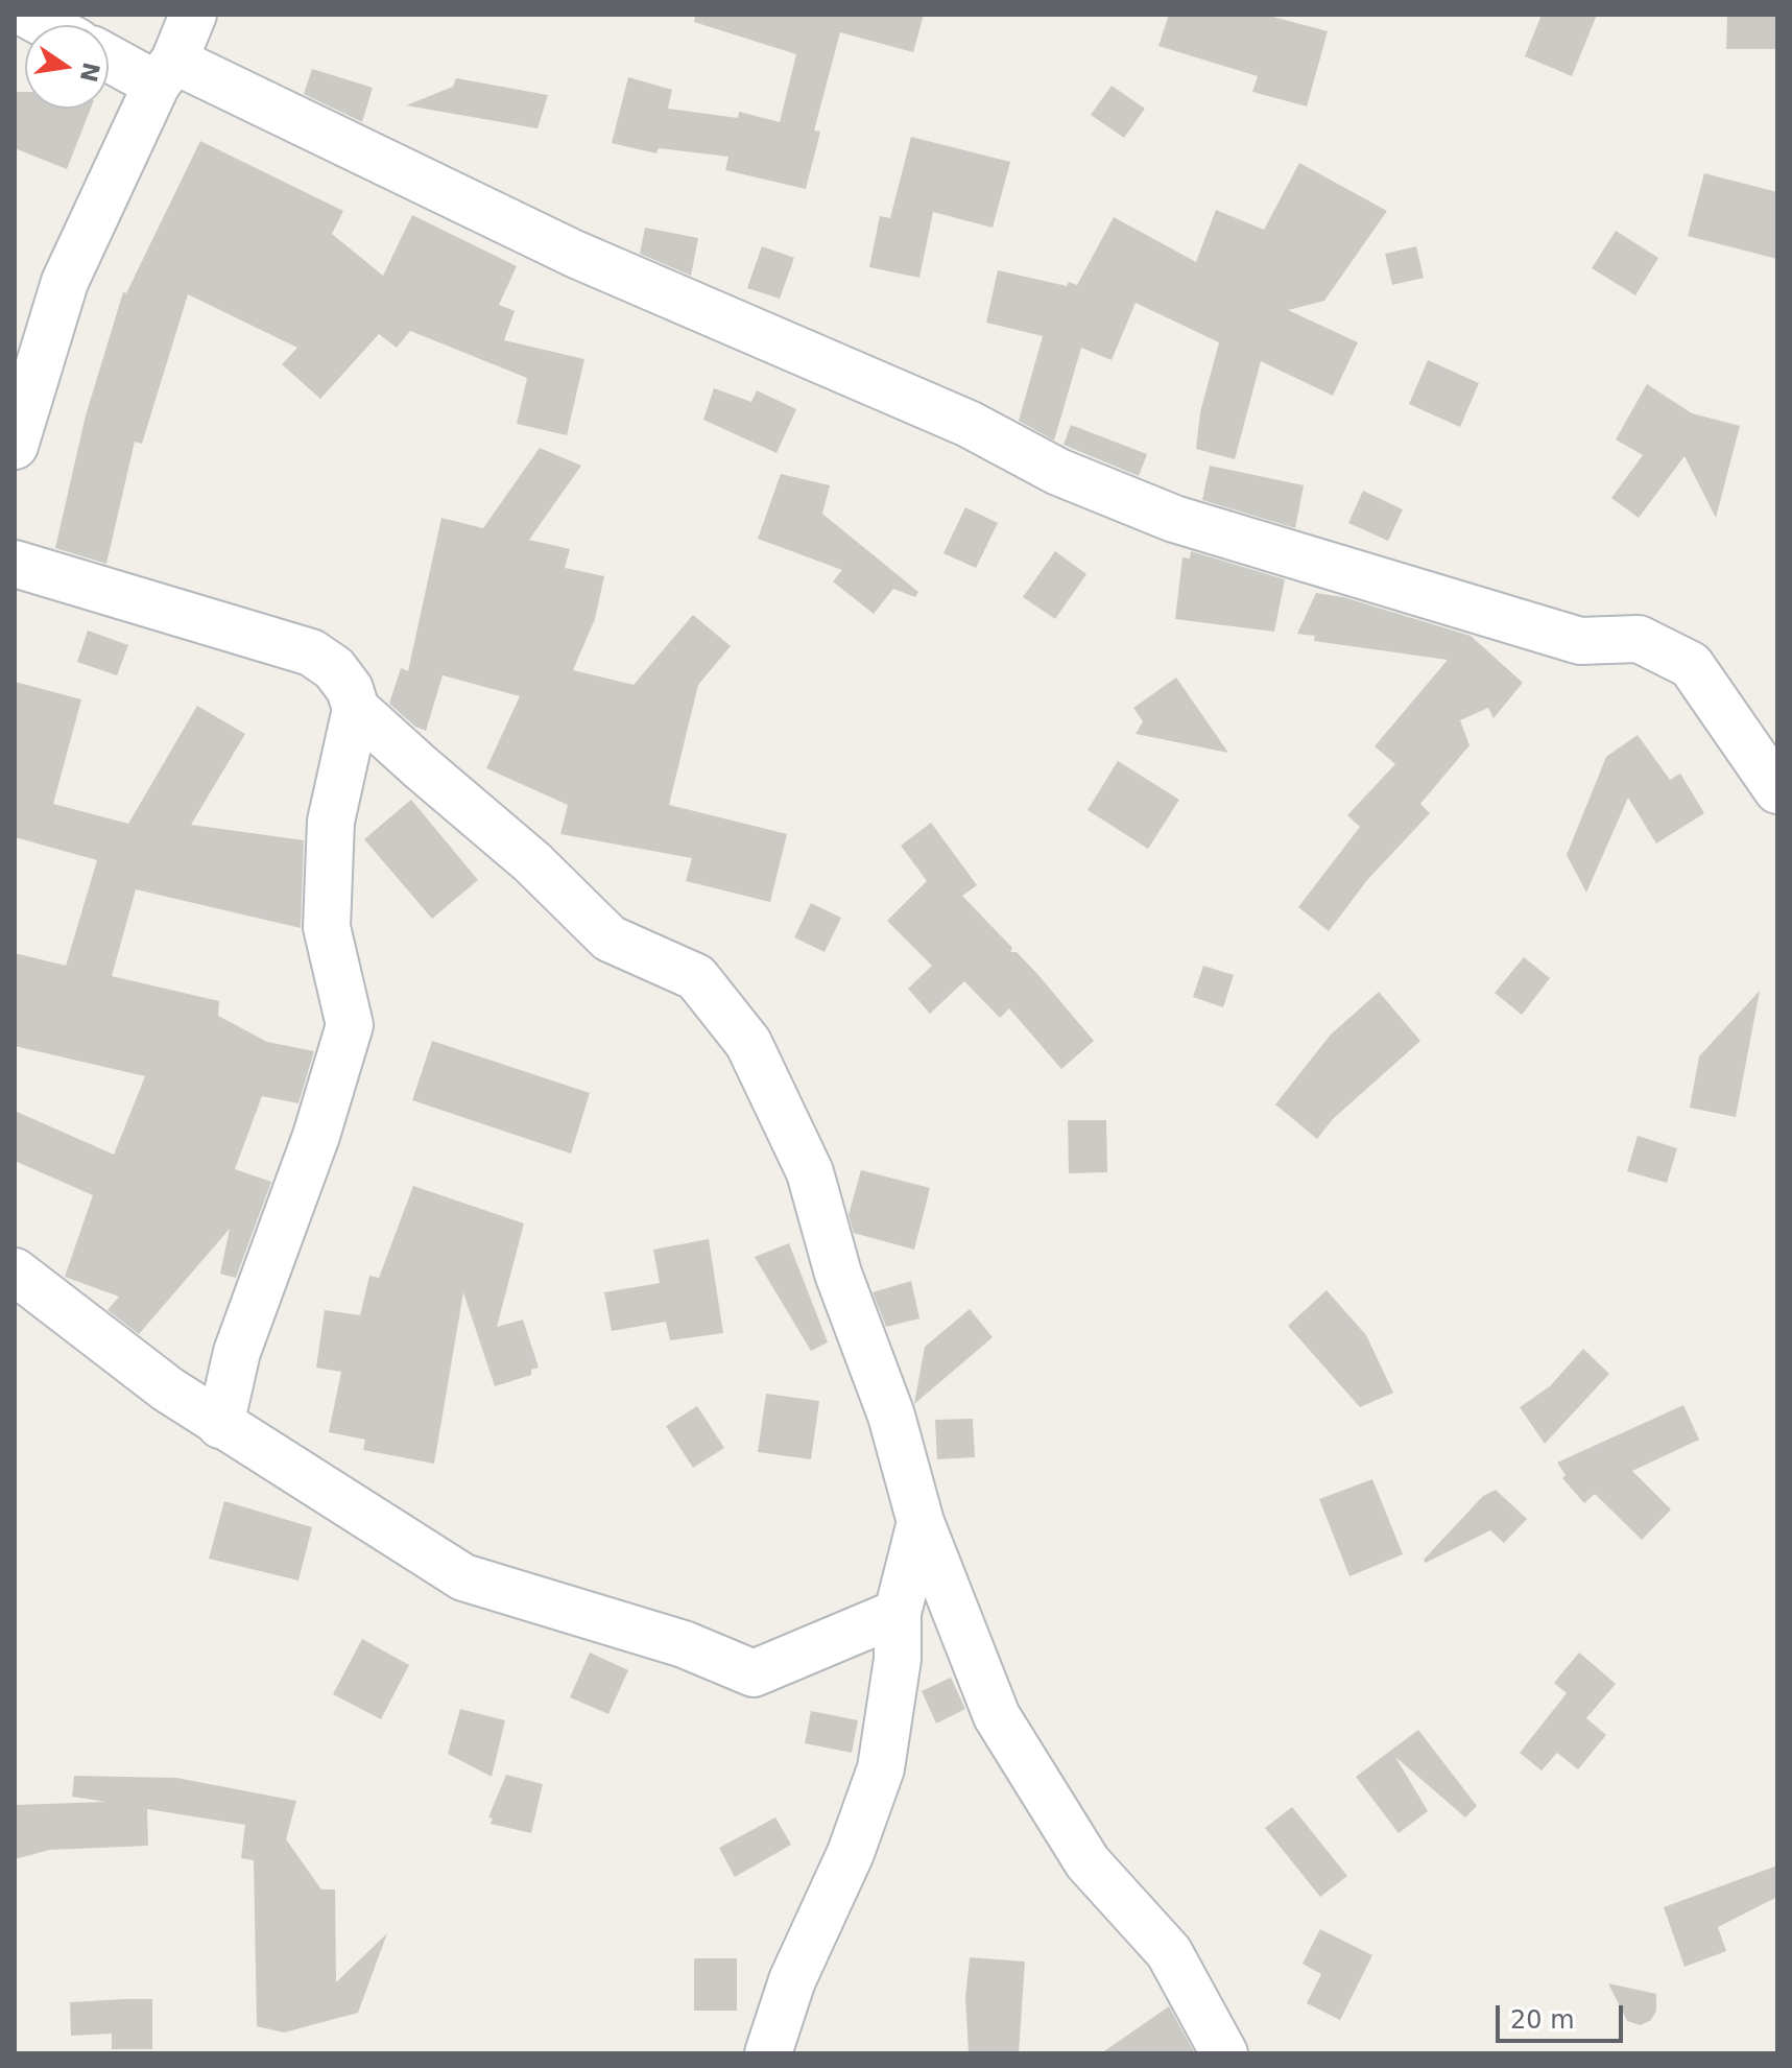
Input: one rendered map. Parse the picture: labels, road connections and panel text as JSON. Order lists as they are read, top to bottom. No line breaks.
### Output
{"scale_bar":"20 m","north":"right"}
